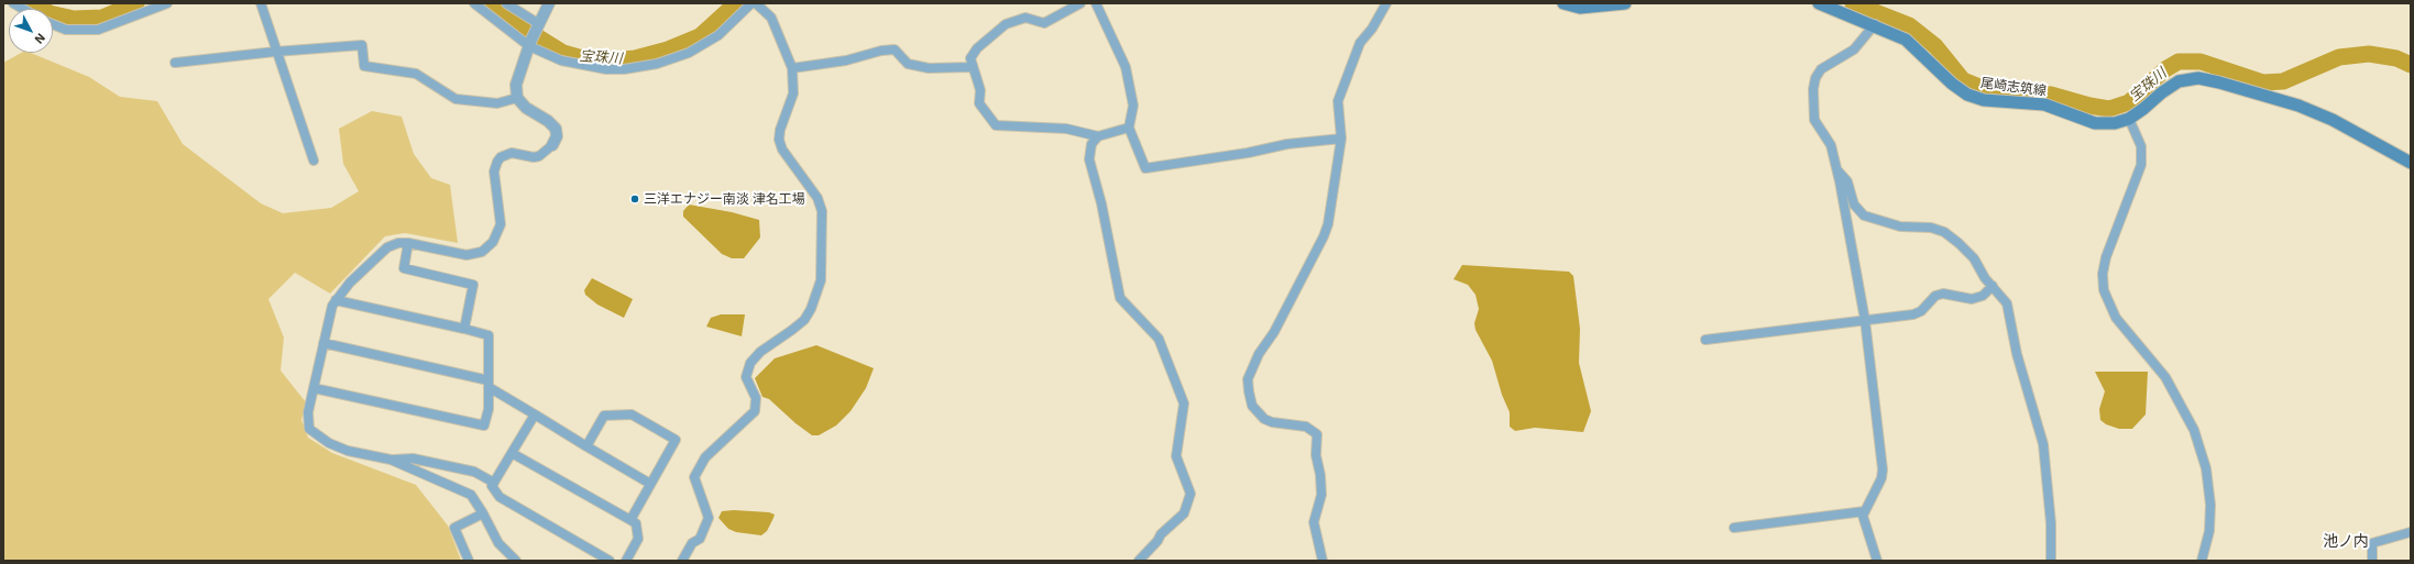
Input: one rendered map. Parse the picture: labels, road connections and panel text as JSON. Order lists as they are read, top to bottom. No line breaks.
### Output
{"streets":{"main road":["尾崎志筑線"]},"districts":["池ノ内"],"water":["宝珠川"],"places":["三洋エナジー南淡 津名工場"],"north":"bottom right"}
